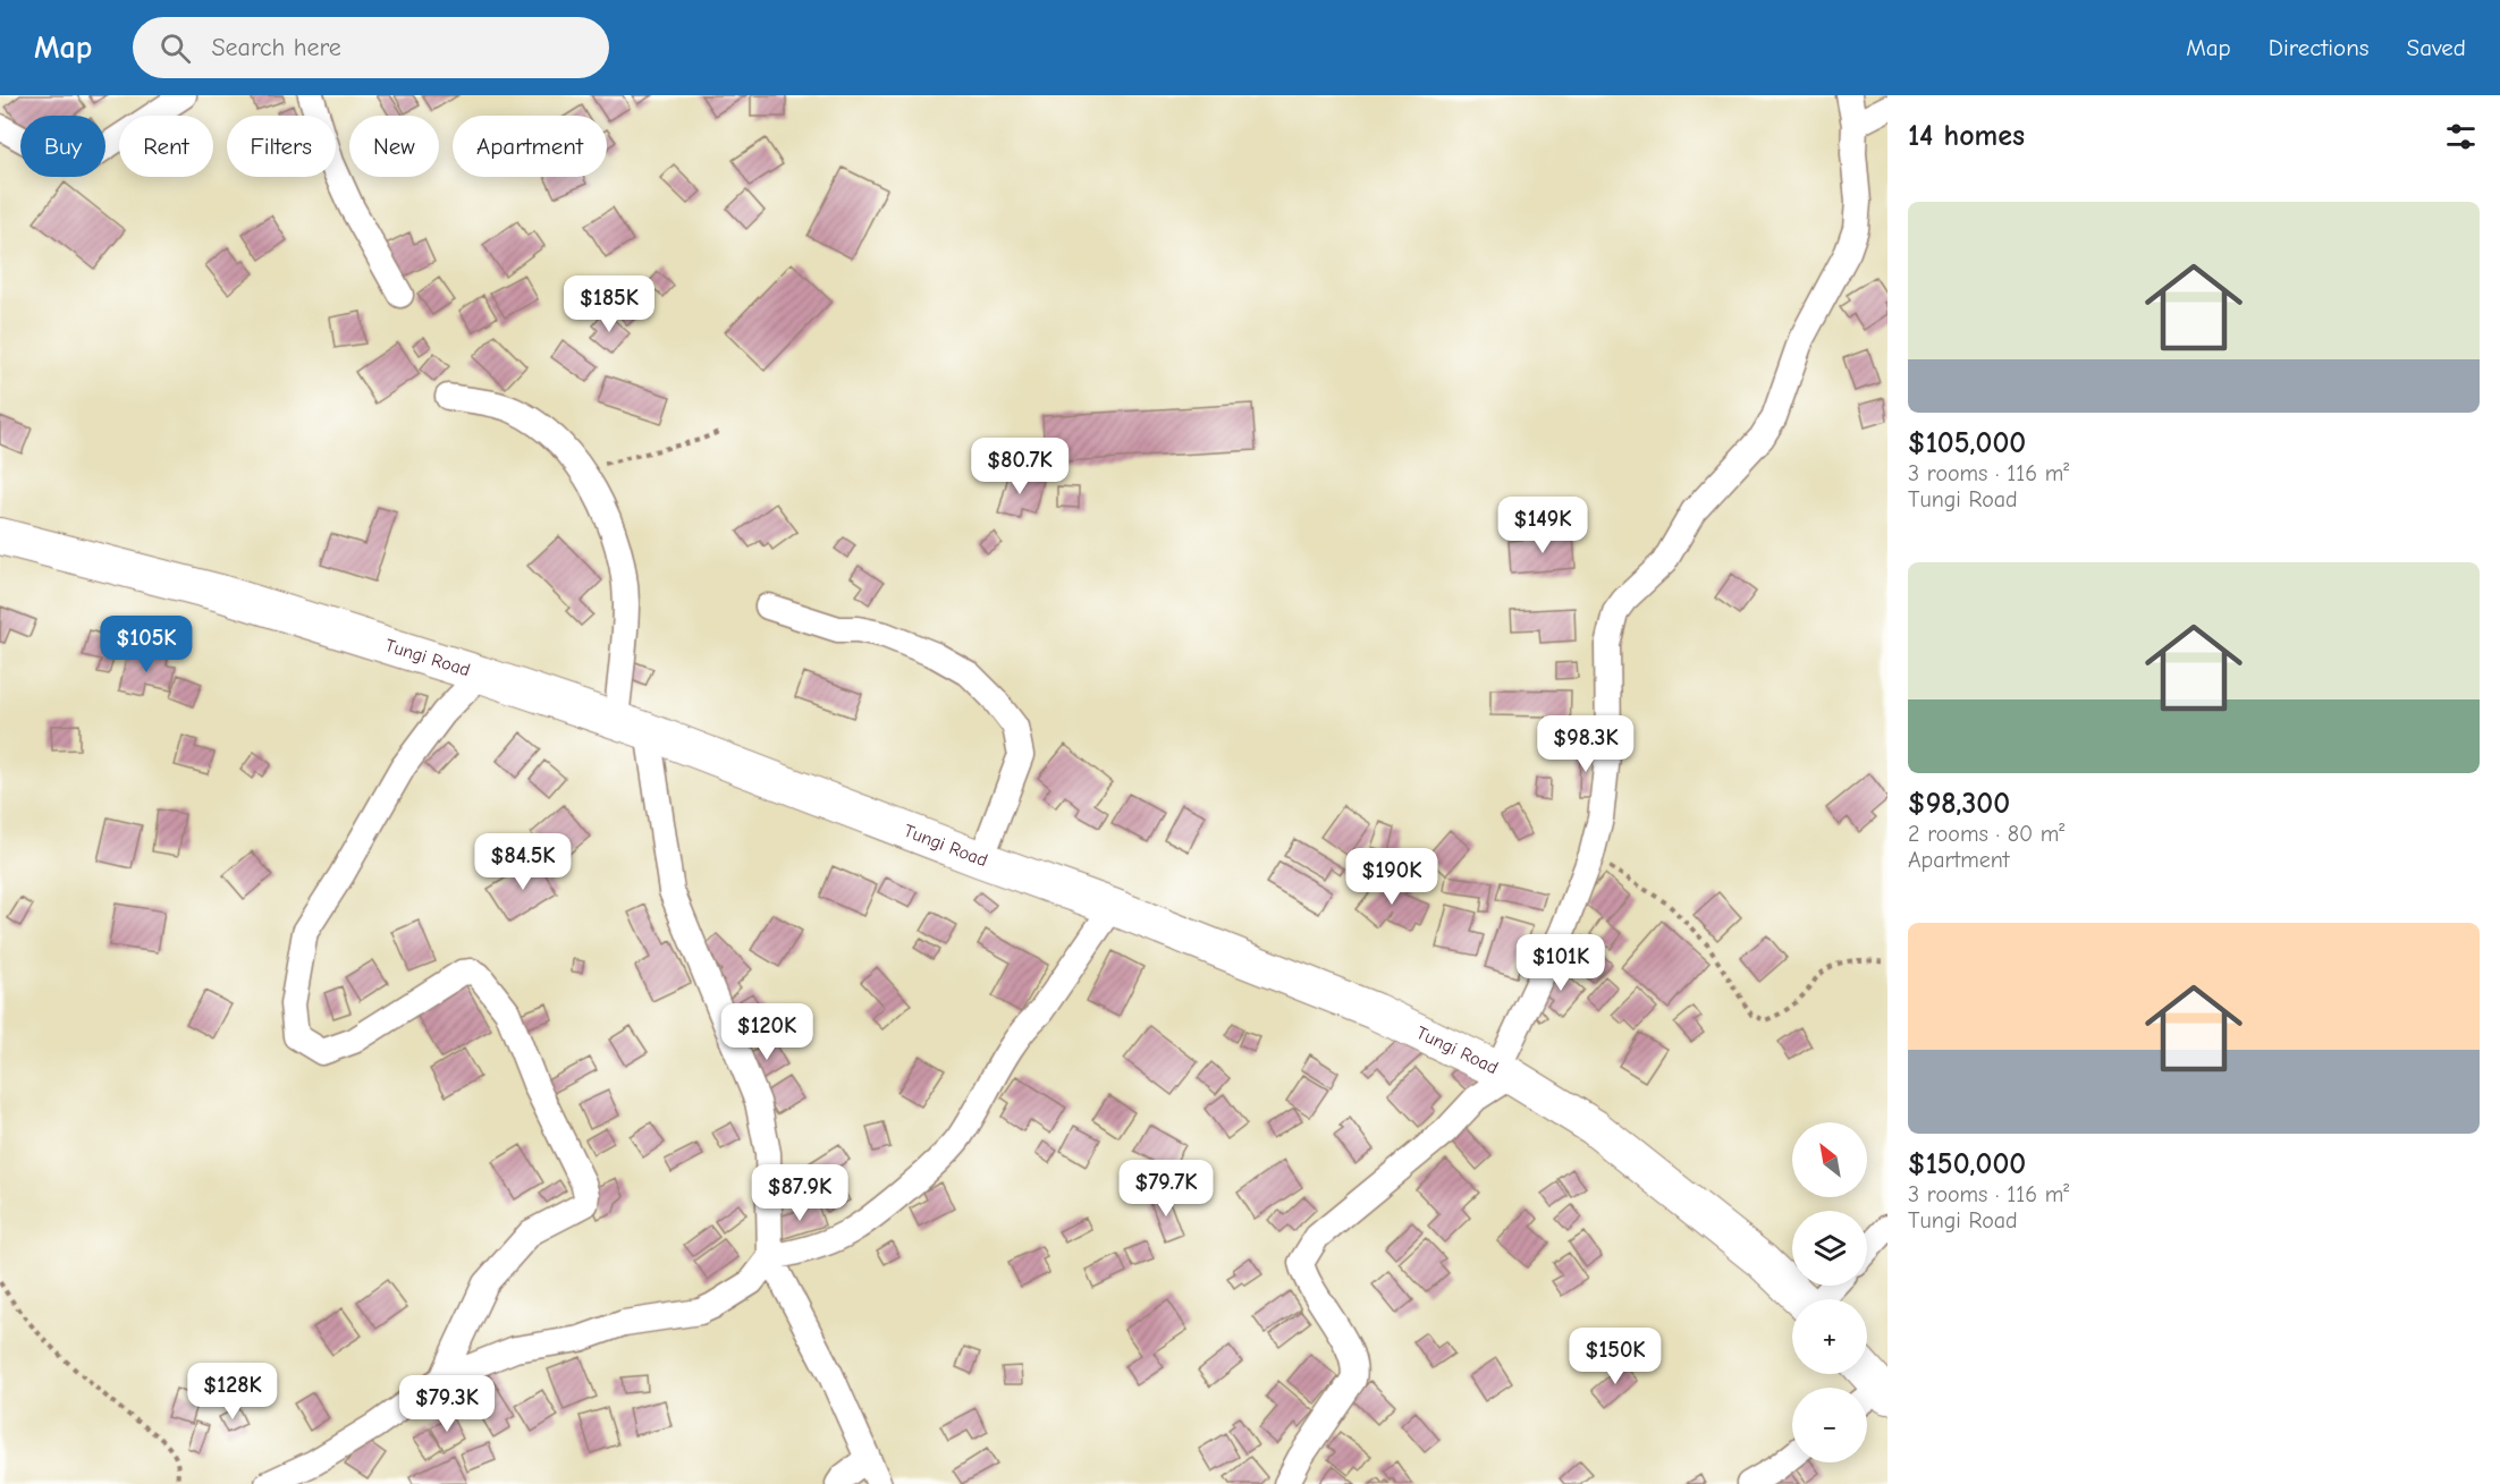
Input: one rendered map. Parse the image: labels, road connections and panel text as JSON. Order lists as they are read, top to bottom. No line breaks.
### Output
{"streets":{"main road":["Tungi Road"]},"north":"top left","page":{"header":"Map","search":"Search here","nav":["Map","Directions","Saved"],"heading":"14 homes","chip":["Buy","Rent","Filters","New","Apartment"],"list":[{"name":"$105,000","note":"3 rooms · 116 m² · Tungi Road"},{"name":"$98,300","note":"2 rooms · 80 m² · Apartment"},{"name":"$150,000","note":"3 rooms · 116 m² · Tungi Road"}],"price":["$185K","$80.7K","$149K","$105K","$98.3K","$84.5K","$190K","$101K","$120K","$79.7K","$87.9K","$150K","$128K","$79.3K"],"map_buttons":["+","−"]}}
